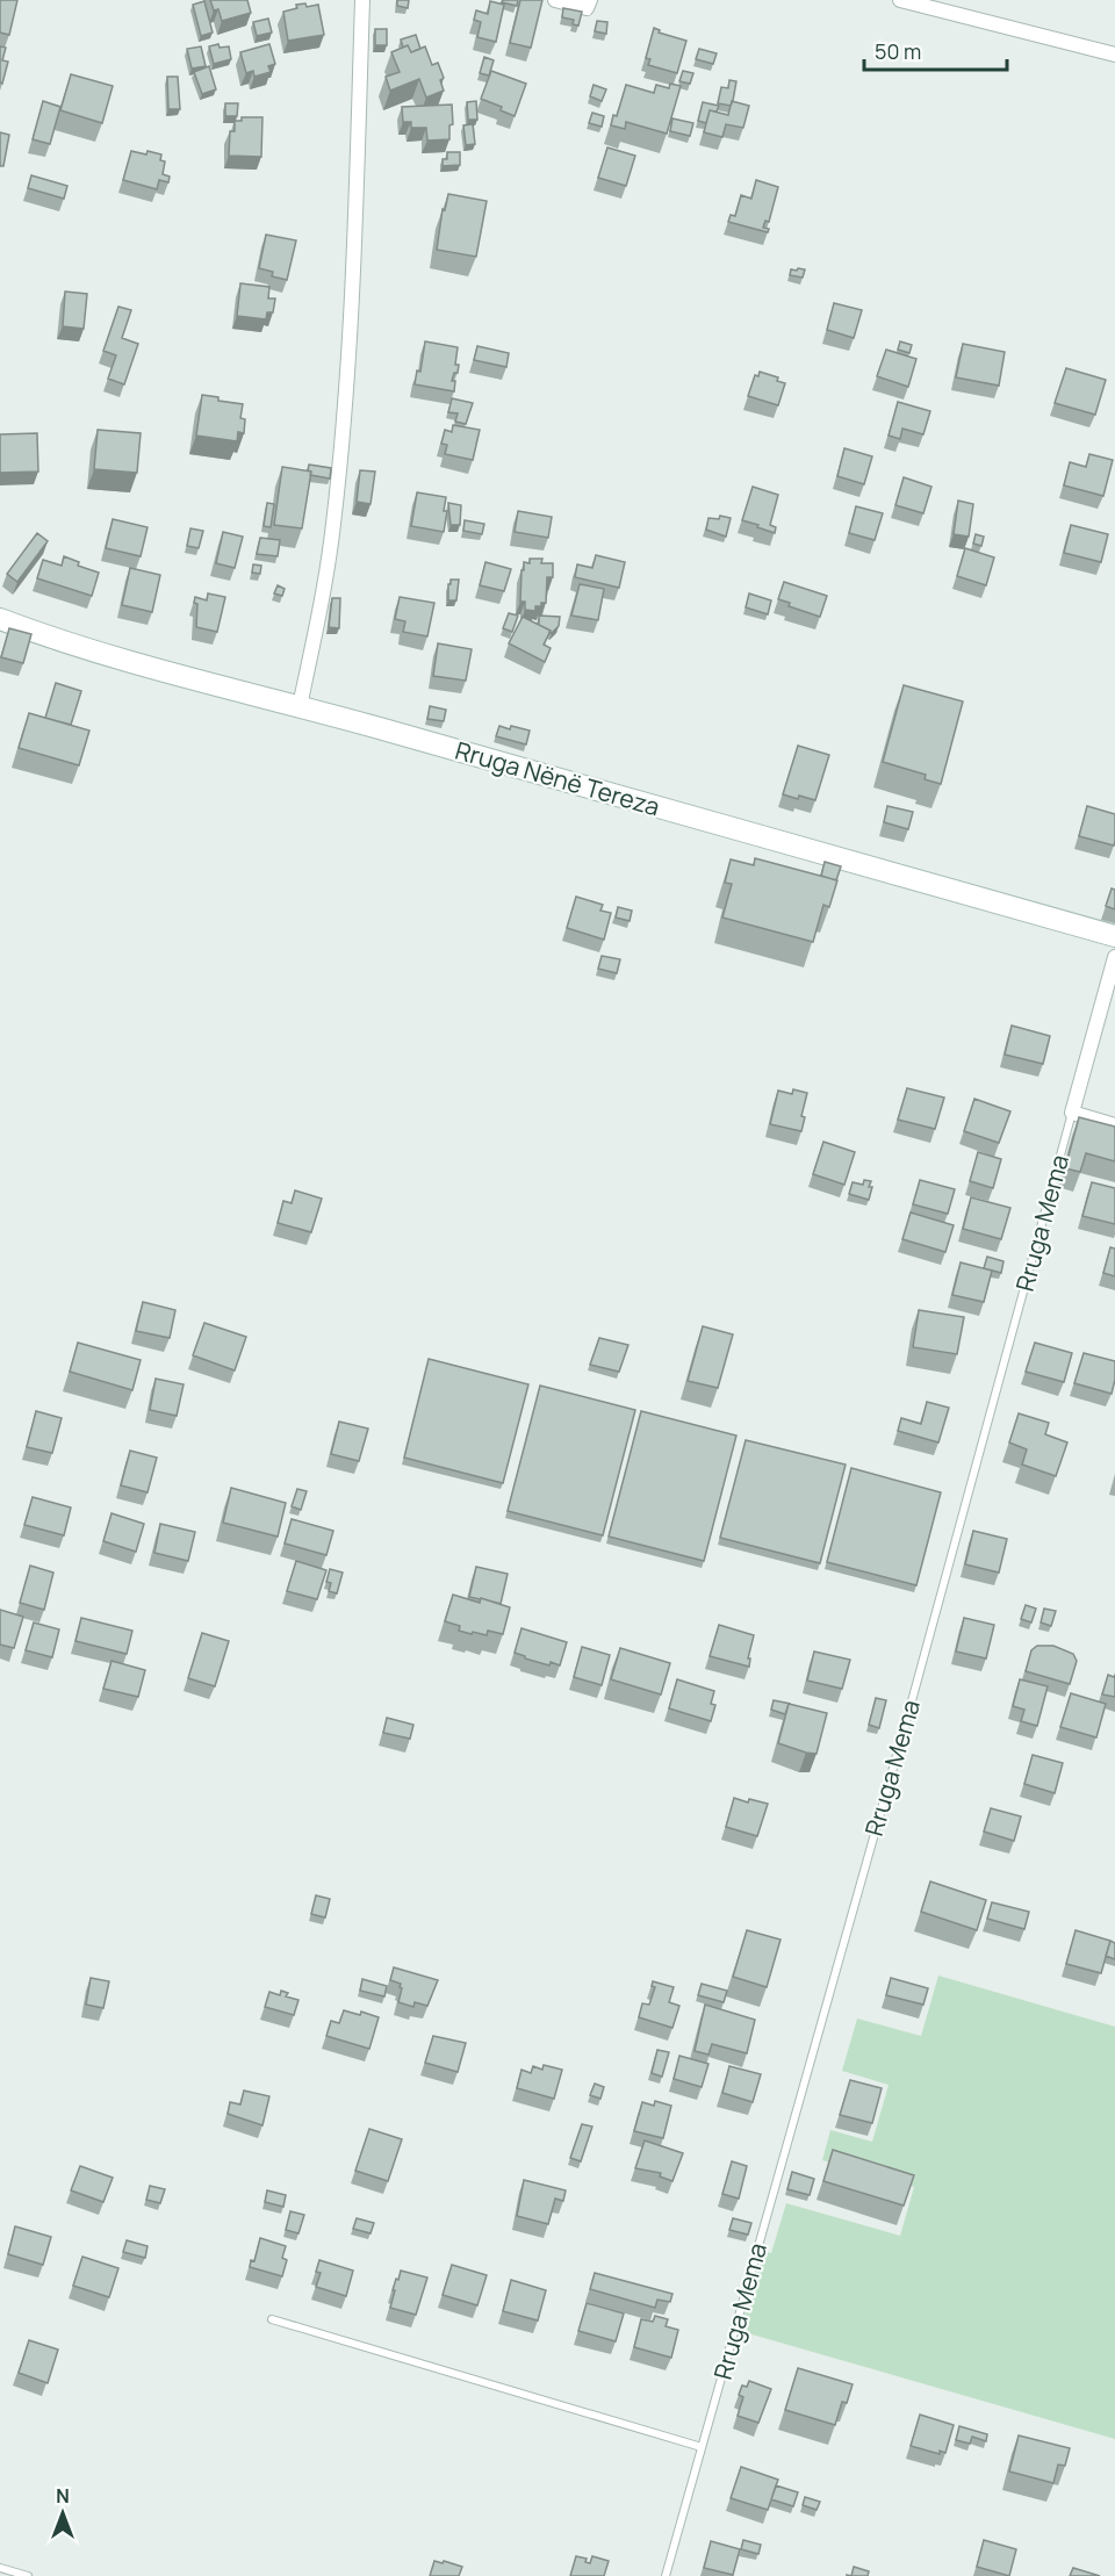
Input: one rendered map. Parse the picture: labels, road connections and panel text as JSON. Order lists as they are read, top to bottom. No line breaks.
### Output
{"streets":{"main road":["Rruga Nënë Tereza"],"street":["Rruga Mema"]},"scale_bar":"50 m","north":"top"}
